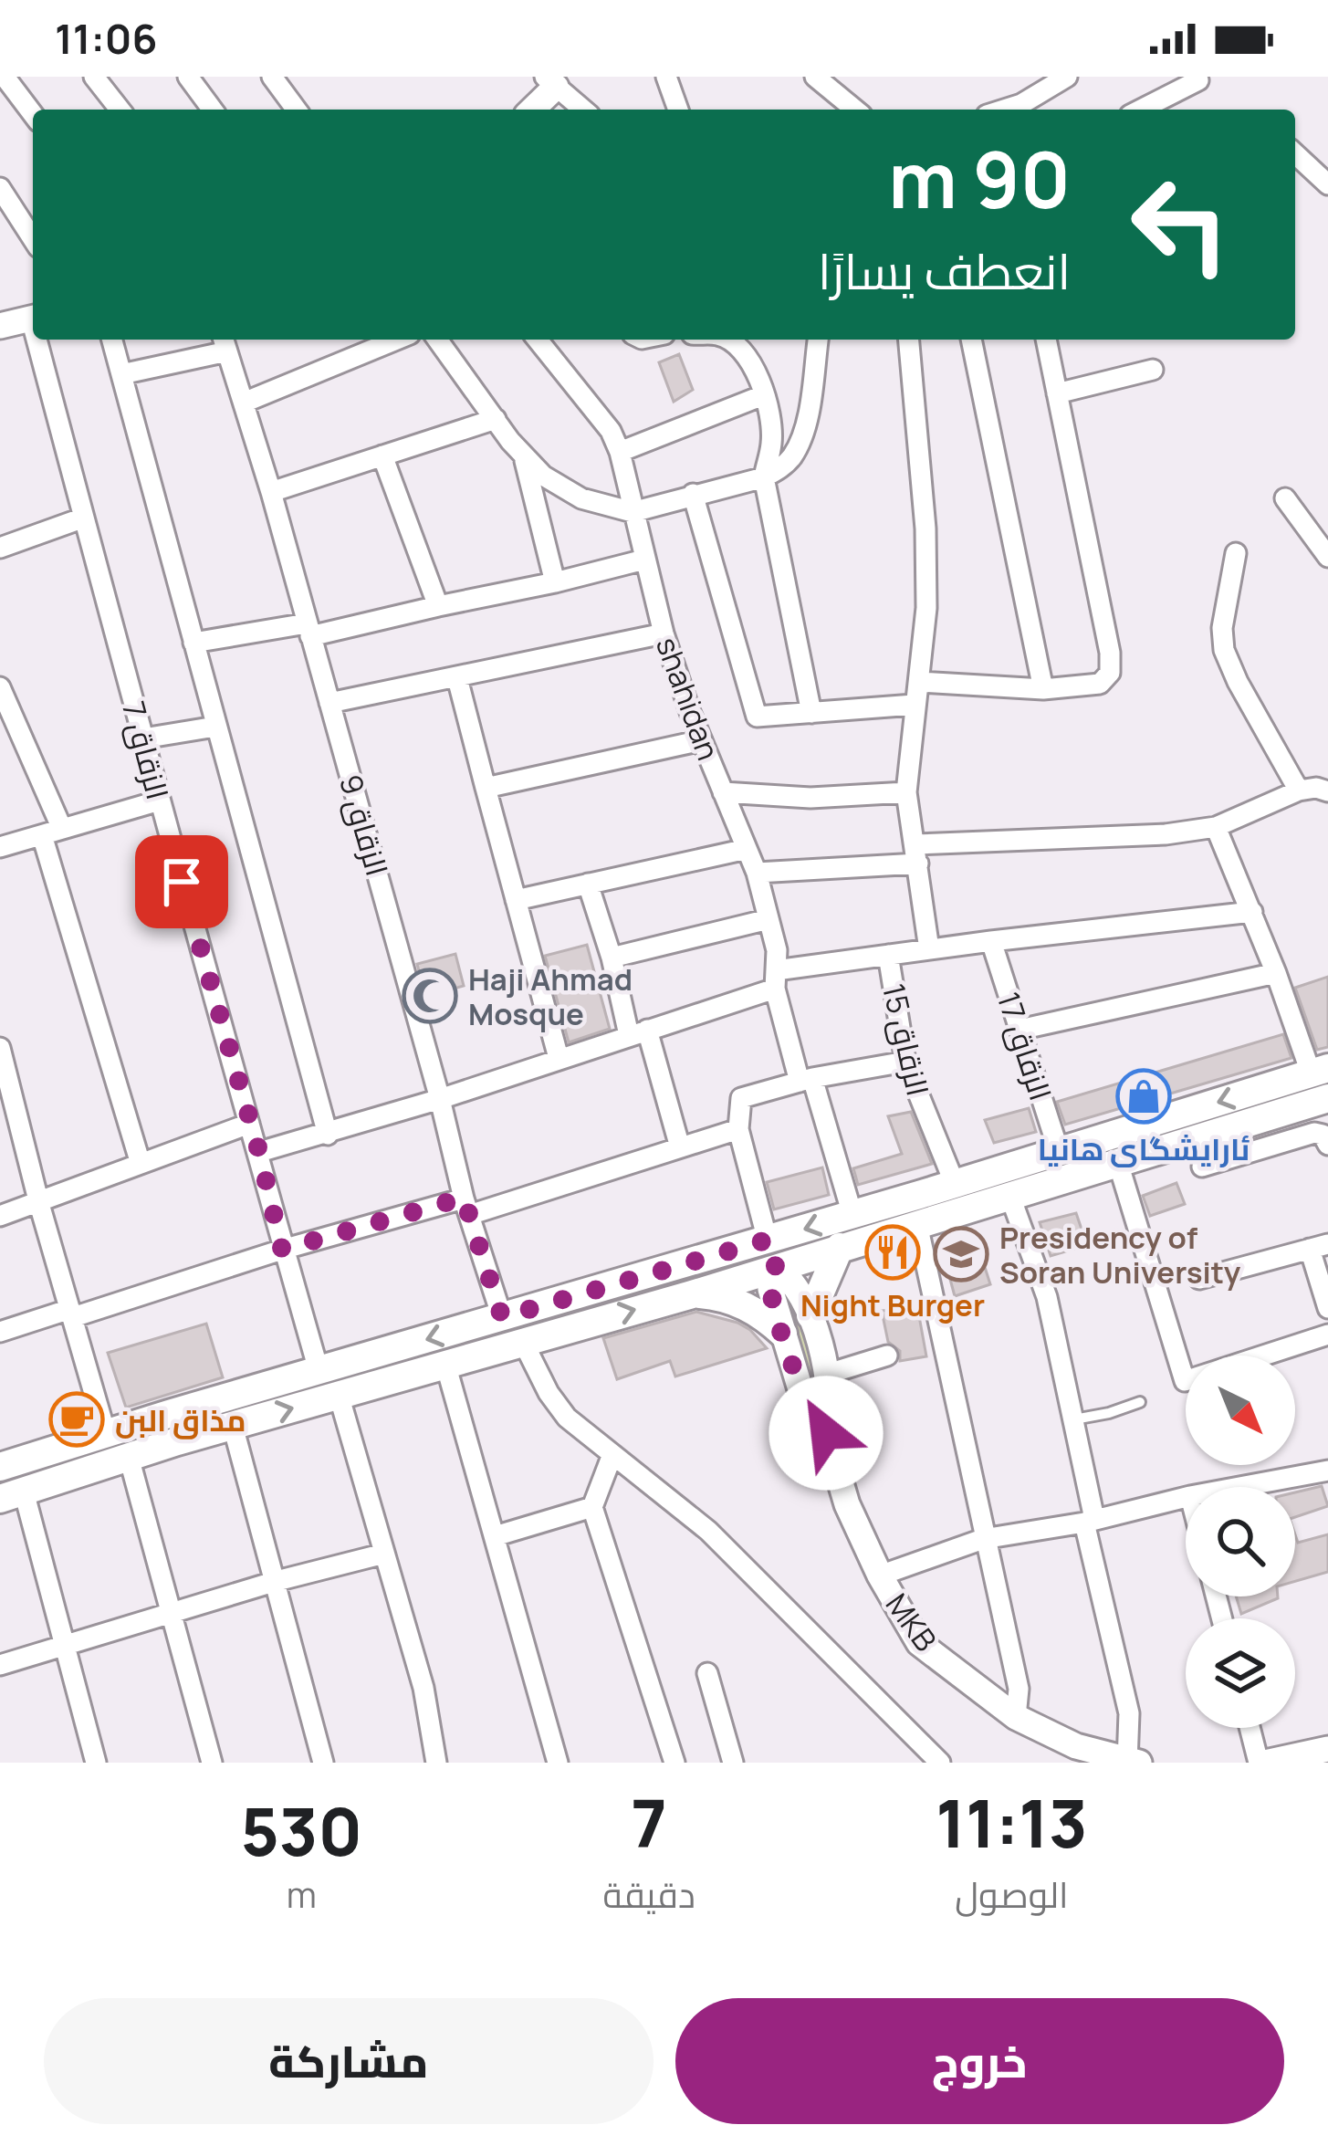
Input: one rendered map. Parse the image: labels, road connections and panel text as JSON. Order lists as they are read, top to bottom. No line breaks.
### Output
{"streets":{"main road":["MKB"],"street":["shahidan","الزقاق 7","الزقاق 9","الزقاق 15","الزقاق 17"]},"places":{"mosque":["Haji Ahmad Mosque"],"shop":["ئارایشگای هانیا"],"restaurant":["Night Burger"],"school or university":["Presidency of Soran University"],"cafe":["مذاق البن"]},"north":"bottom right","page":{"status":"11:06","turn":["90 m","انعطف يسارًا"],"eta":["11:13","الوصول","7","دقيقة","530","m"],"buttons":["خروج","مشاركة"]}}
